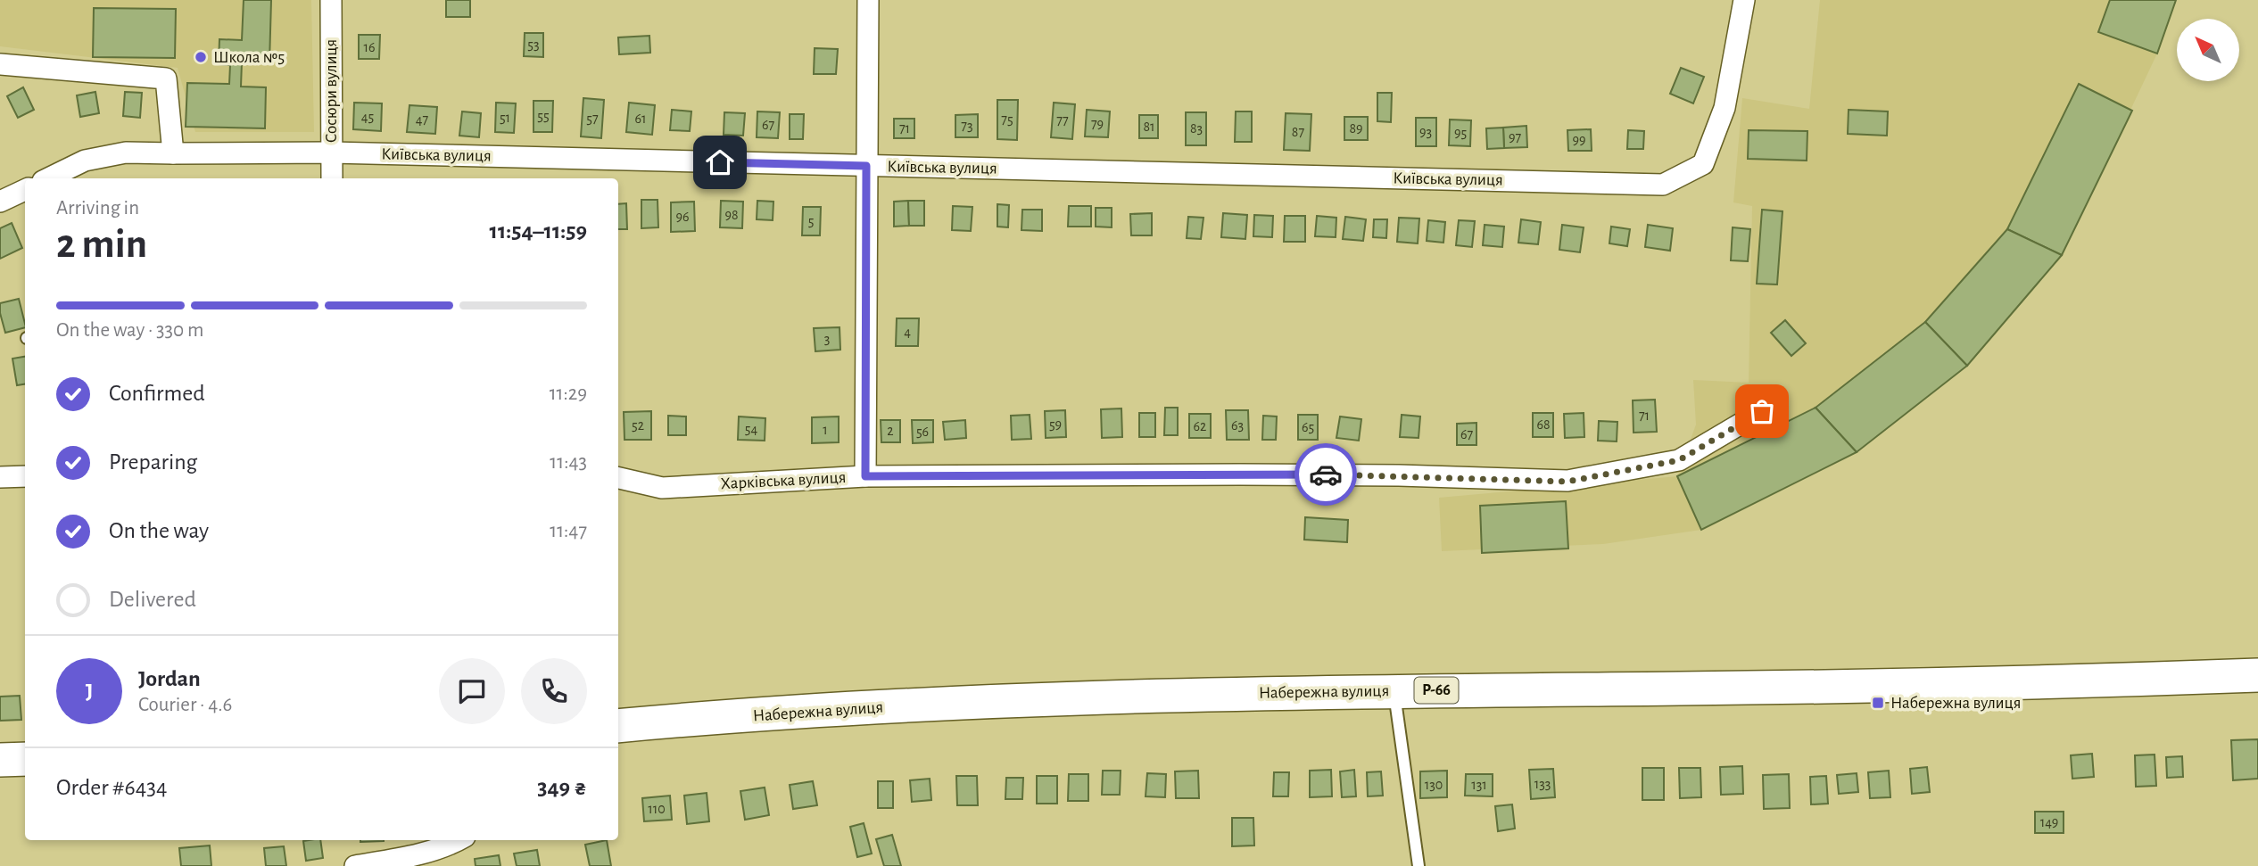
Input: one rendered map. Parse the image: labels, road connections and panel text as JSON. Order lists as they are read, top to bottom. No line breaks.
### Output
{"streets":{"main road":["Р-66","Набережна вулиця"],"street":["Сосюри вулиця","Київська вулиця","Харківська вулиця"]},"crossings":[["Сосюри вулиця","Київська вулиця"]],"places":{"other":["Школа №5"],"transit":["Набережна вулиця"]},"house_numbers":["53","16","55","45","51","57","61","47","75","77","79","67","73","81","71","83","89","87","93","95","97","99","98","96","5","4","3","71","59","68","52","63","62","65","54","1","2","56","67","133","130","131","110","149"],"north":"top left","page":{"heading":["2 min","Arriving in","11:54–11:59"],"panel":["Jordan","Courier · 4.6","Order #6434","349 ₴"],"bar":"On the way · 330 m","list":[["Confirmed","11:29"],["Preparing","11:43"],["On the way","11:47"],"Delivered"],"round":"J"}}
